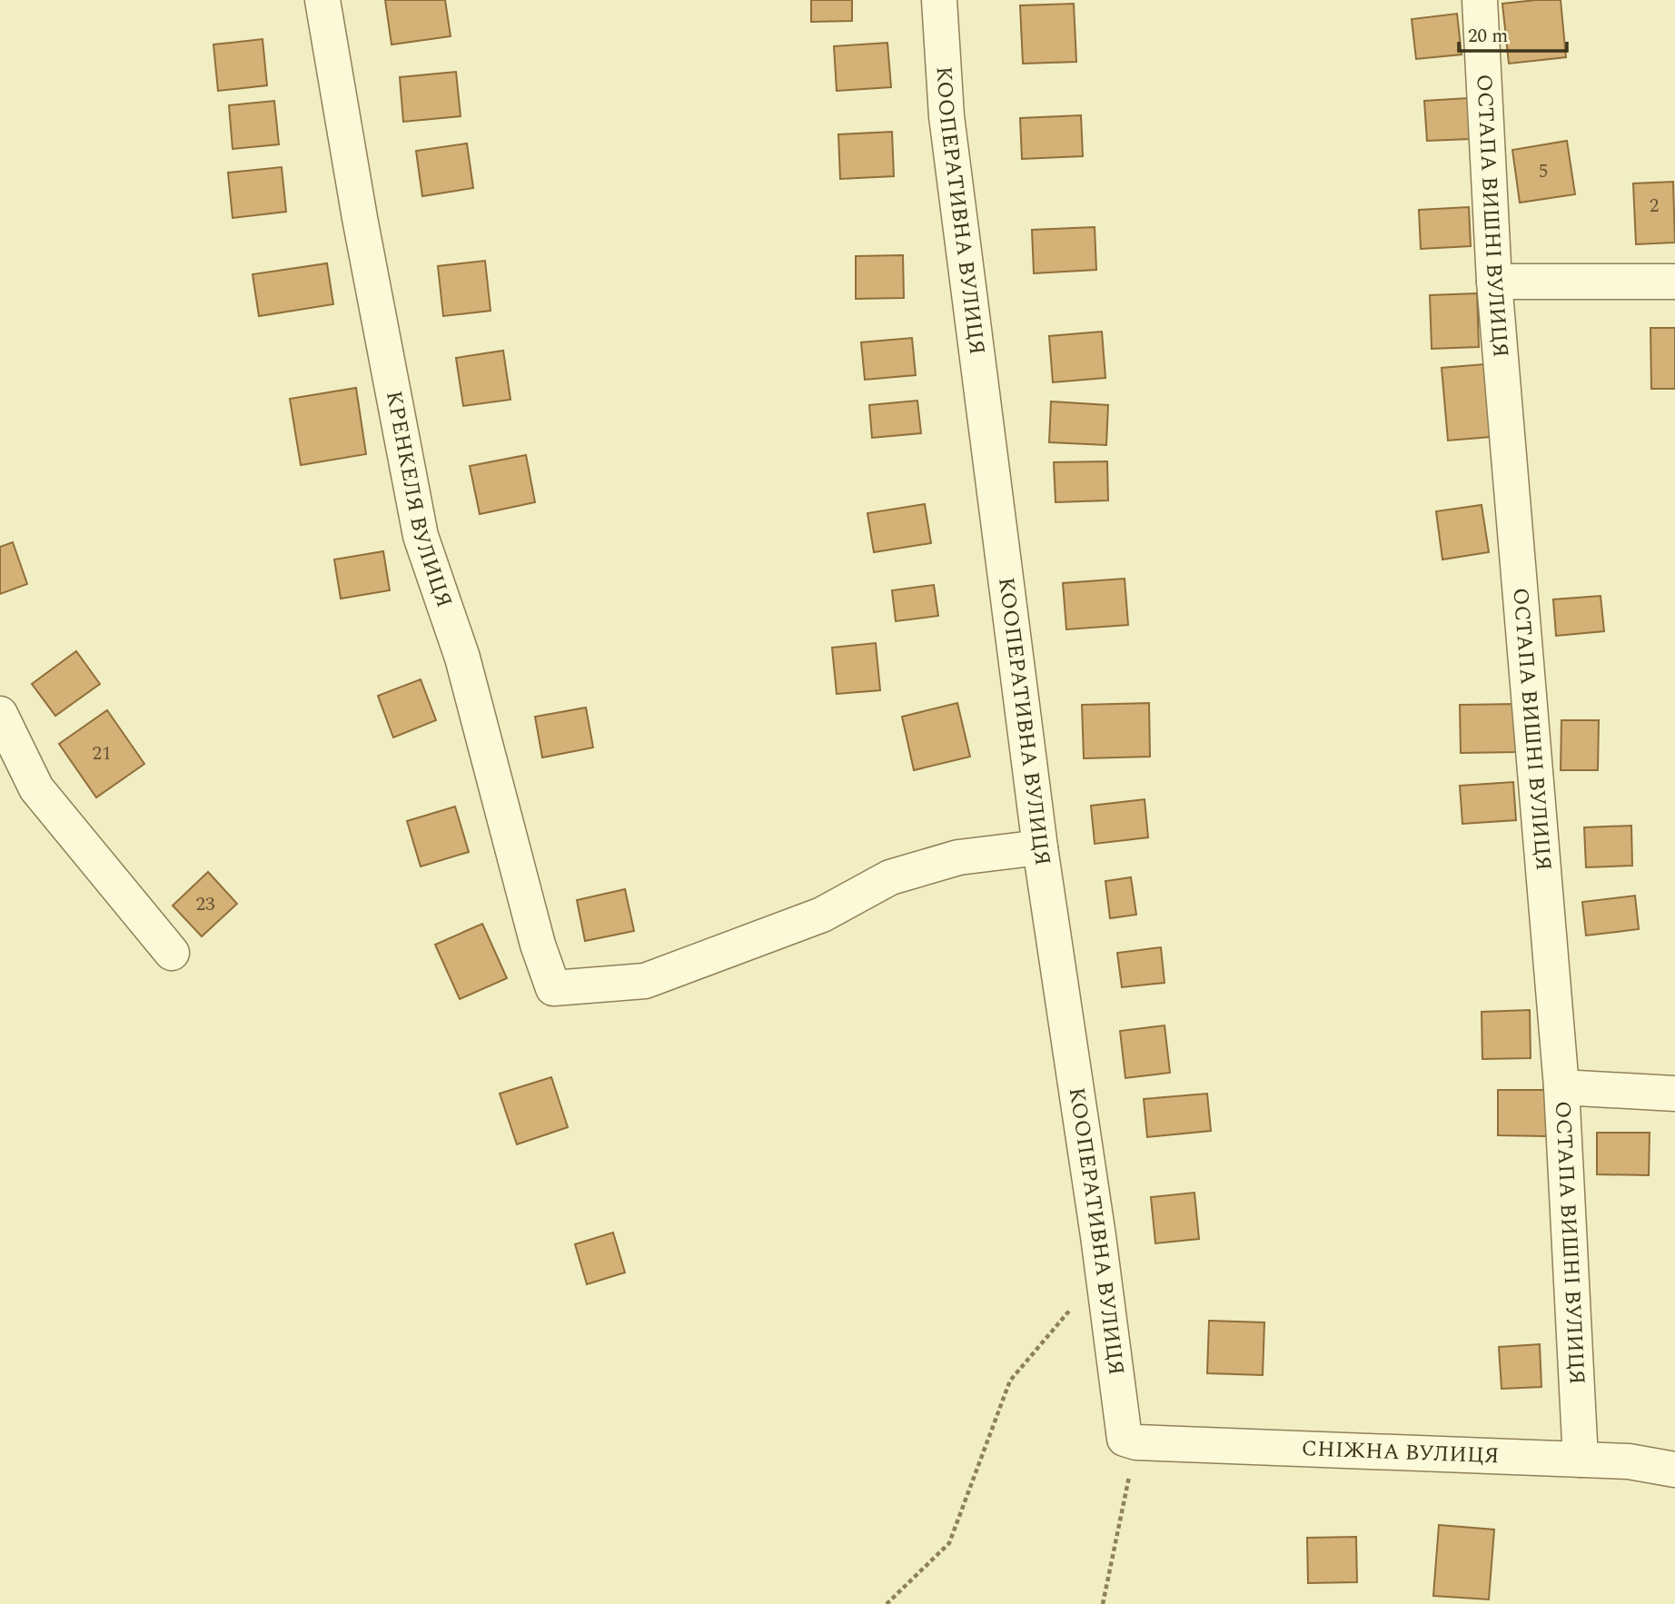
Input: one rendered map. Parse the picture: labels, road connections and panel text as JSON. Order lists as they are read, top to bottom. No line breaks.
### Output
{"streets":{"street":["КООПЕРАТИВНА ВУЛИЦЯ","ОСТАПА ВИШНІ ВУЛИЦЯ","КРЕНКЕЛЯ ВУЛИЦЯ","СНІЖНА ВУЛИЦЯ"]},"crossings":[["КООПЕРАТИВНА ВУЛИЦЯ","КРЕНКЕЛЯ ВУЛИЦЯ"],["КООПЕРАТИВНА ВУЛИЦЯ","СНІЖНА ВУЛИЦЯ"],["ОСТАПА ВИШНІ ВУЛИЦЯ","СНІЖНА ВУЛИЦЯ"]],"house_numbers":["5","2","21","23"],"scale_bar":"20 m"}
